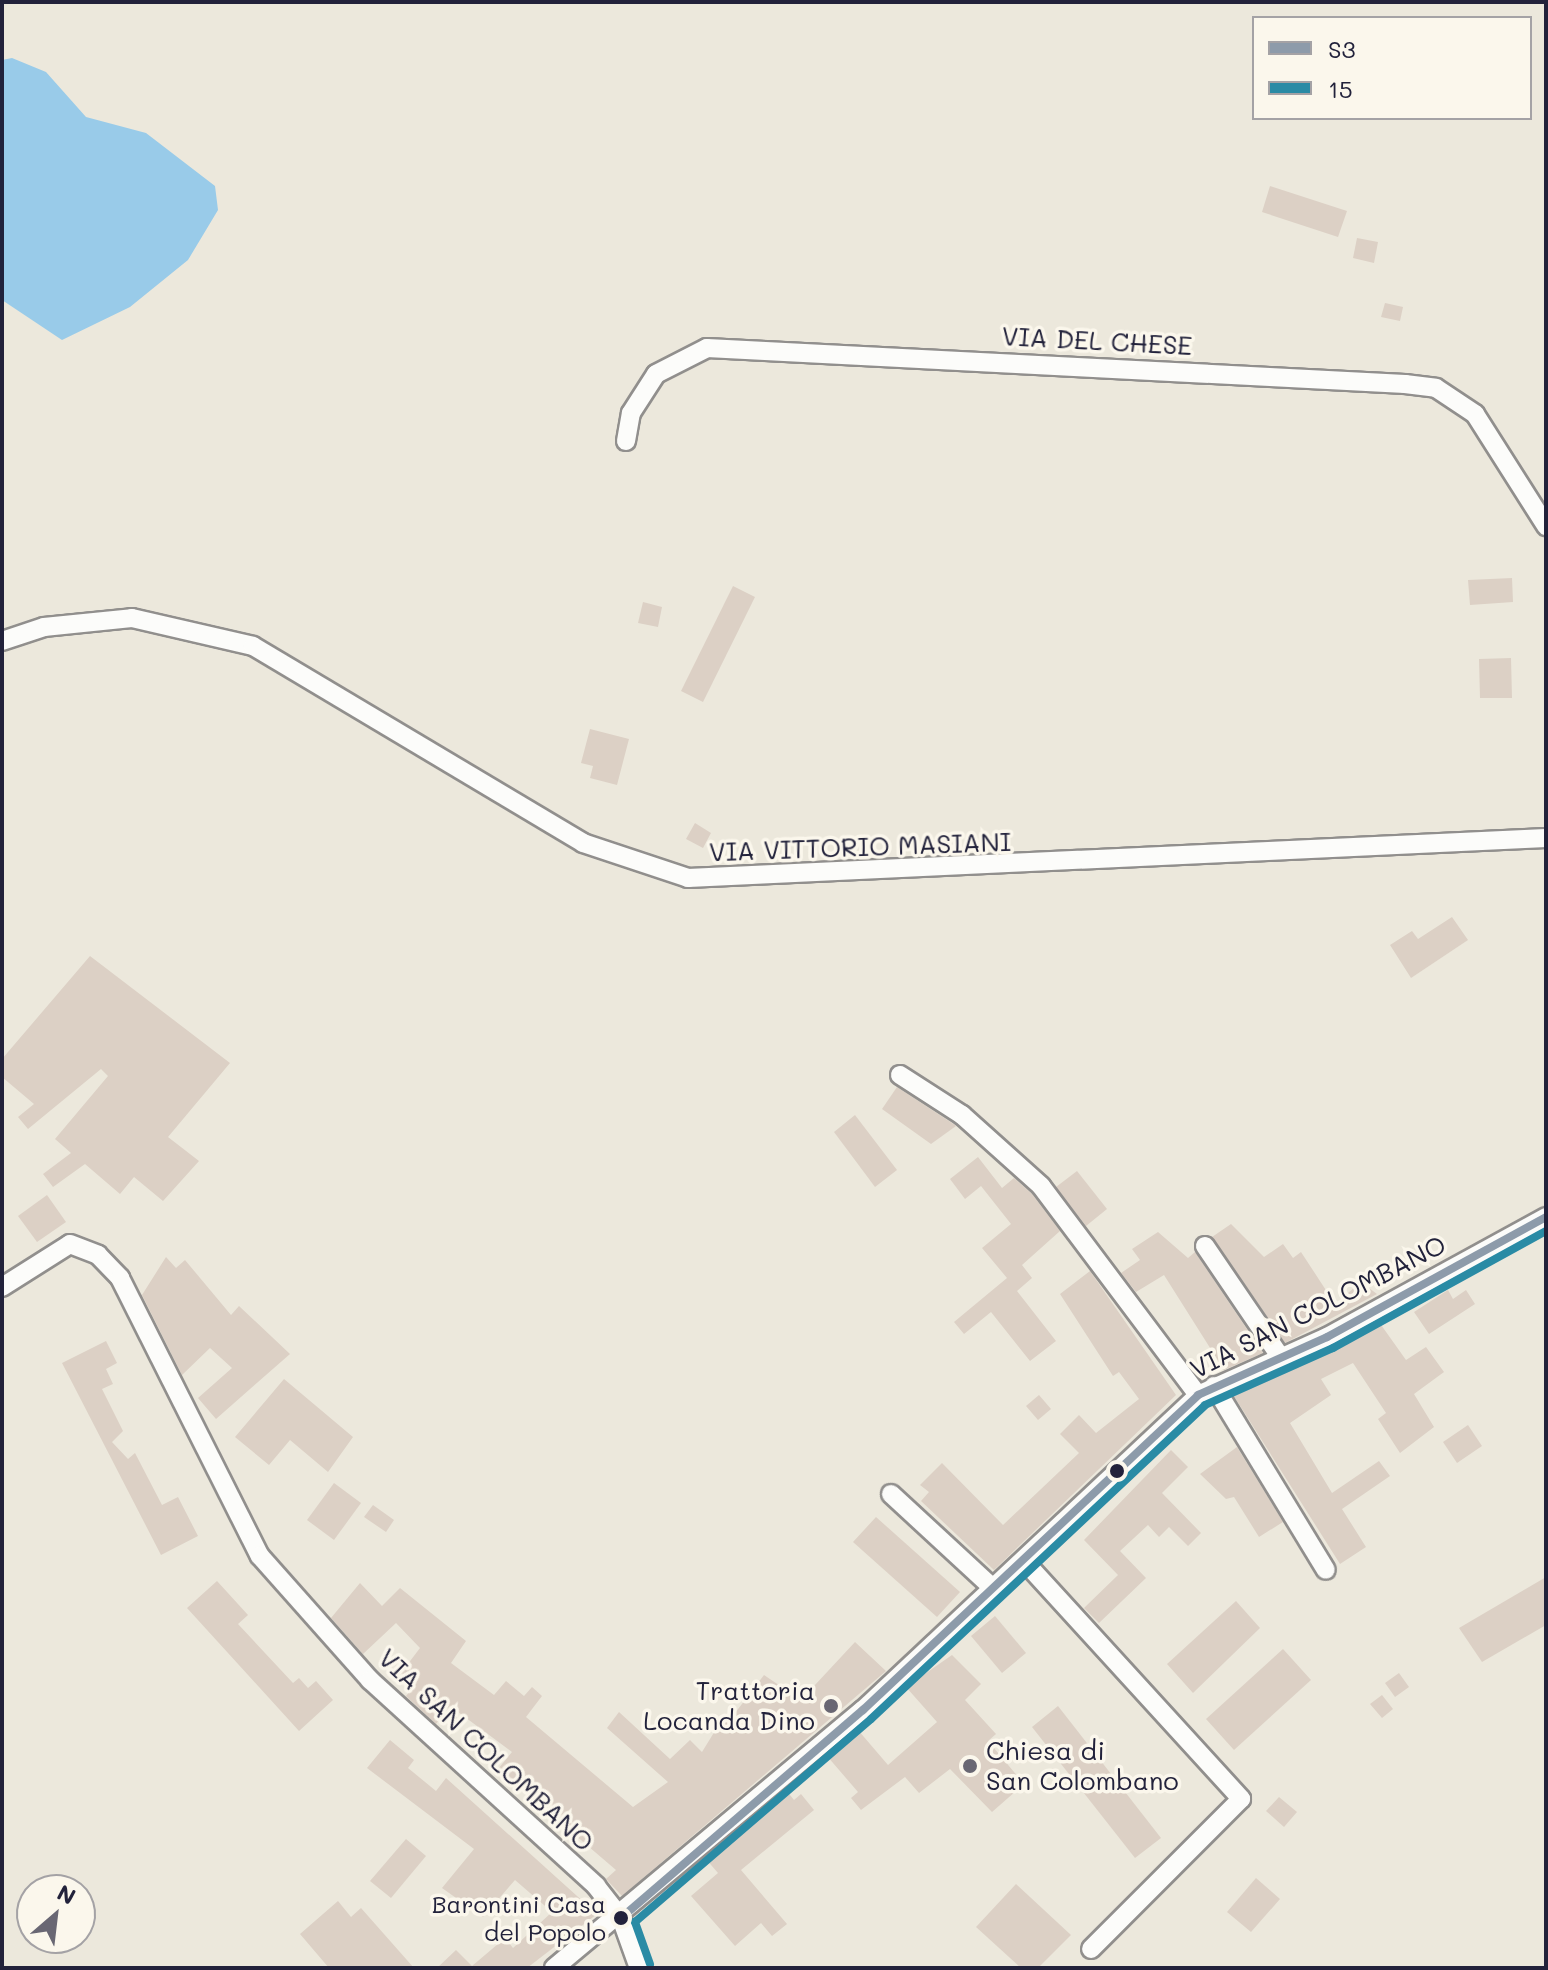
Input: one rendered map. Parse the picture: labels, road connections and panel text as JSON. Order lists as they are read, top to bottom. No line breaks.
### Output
{"streets":{"street":["VIA DEL CHESE","VIA VITTORIO MASIANI","VIA SAN COLOMBANO"]},"places":["Trattoria Locanda Dino","Chiesa di San Colombano","Barontini Casa del Popolo"],"lines":["transit line S3","transit line 15"],"legend":["S3","15"],"north":"top right"}
